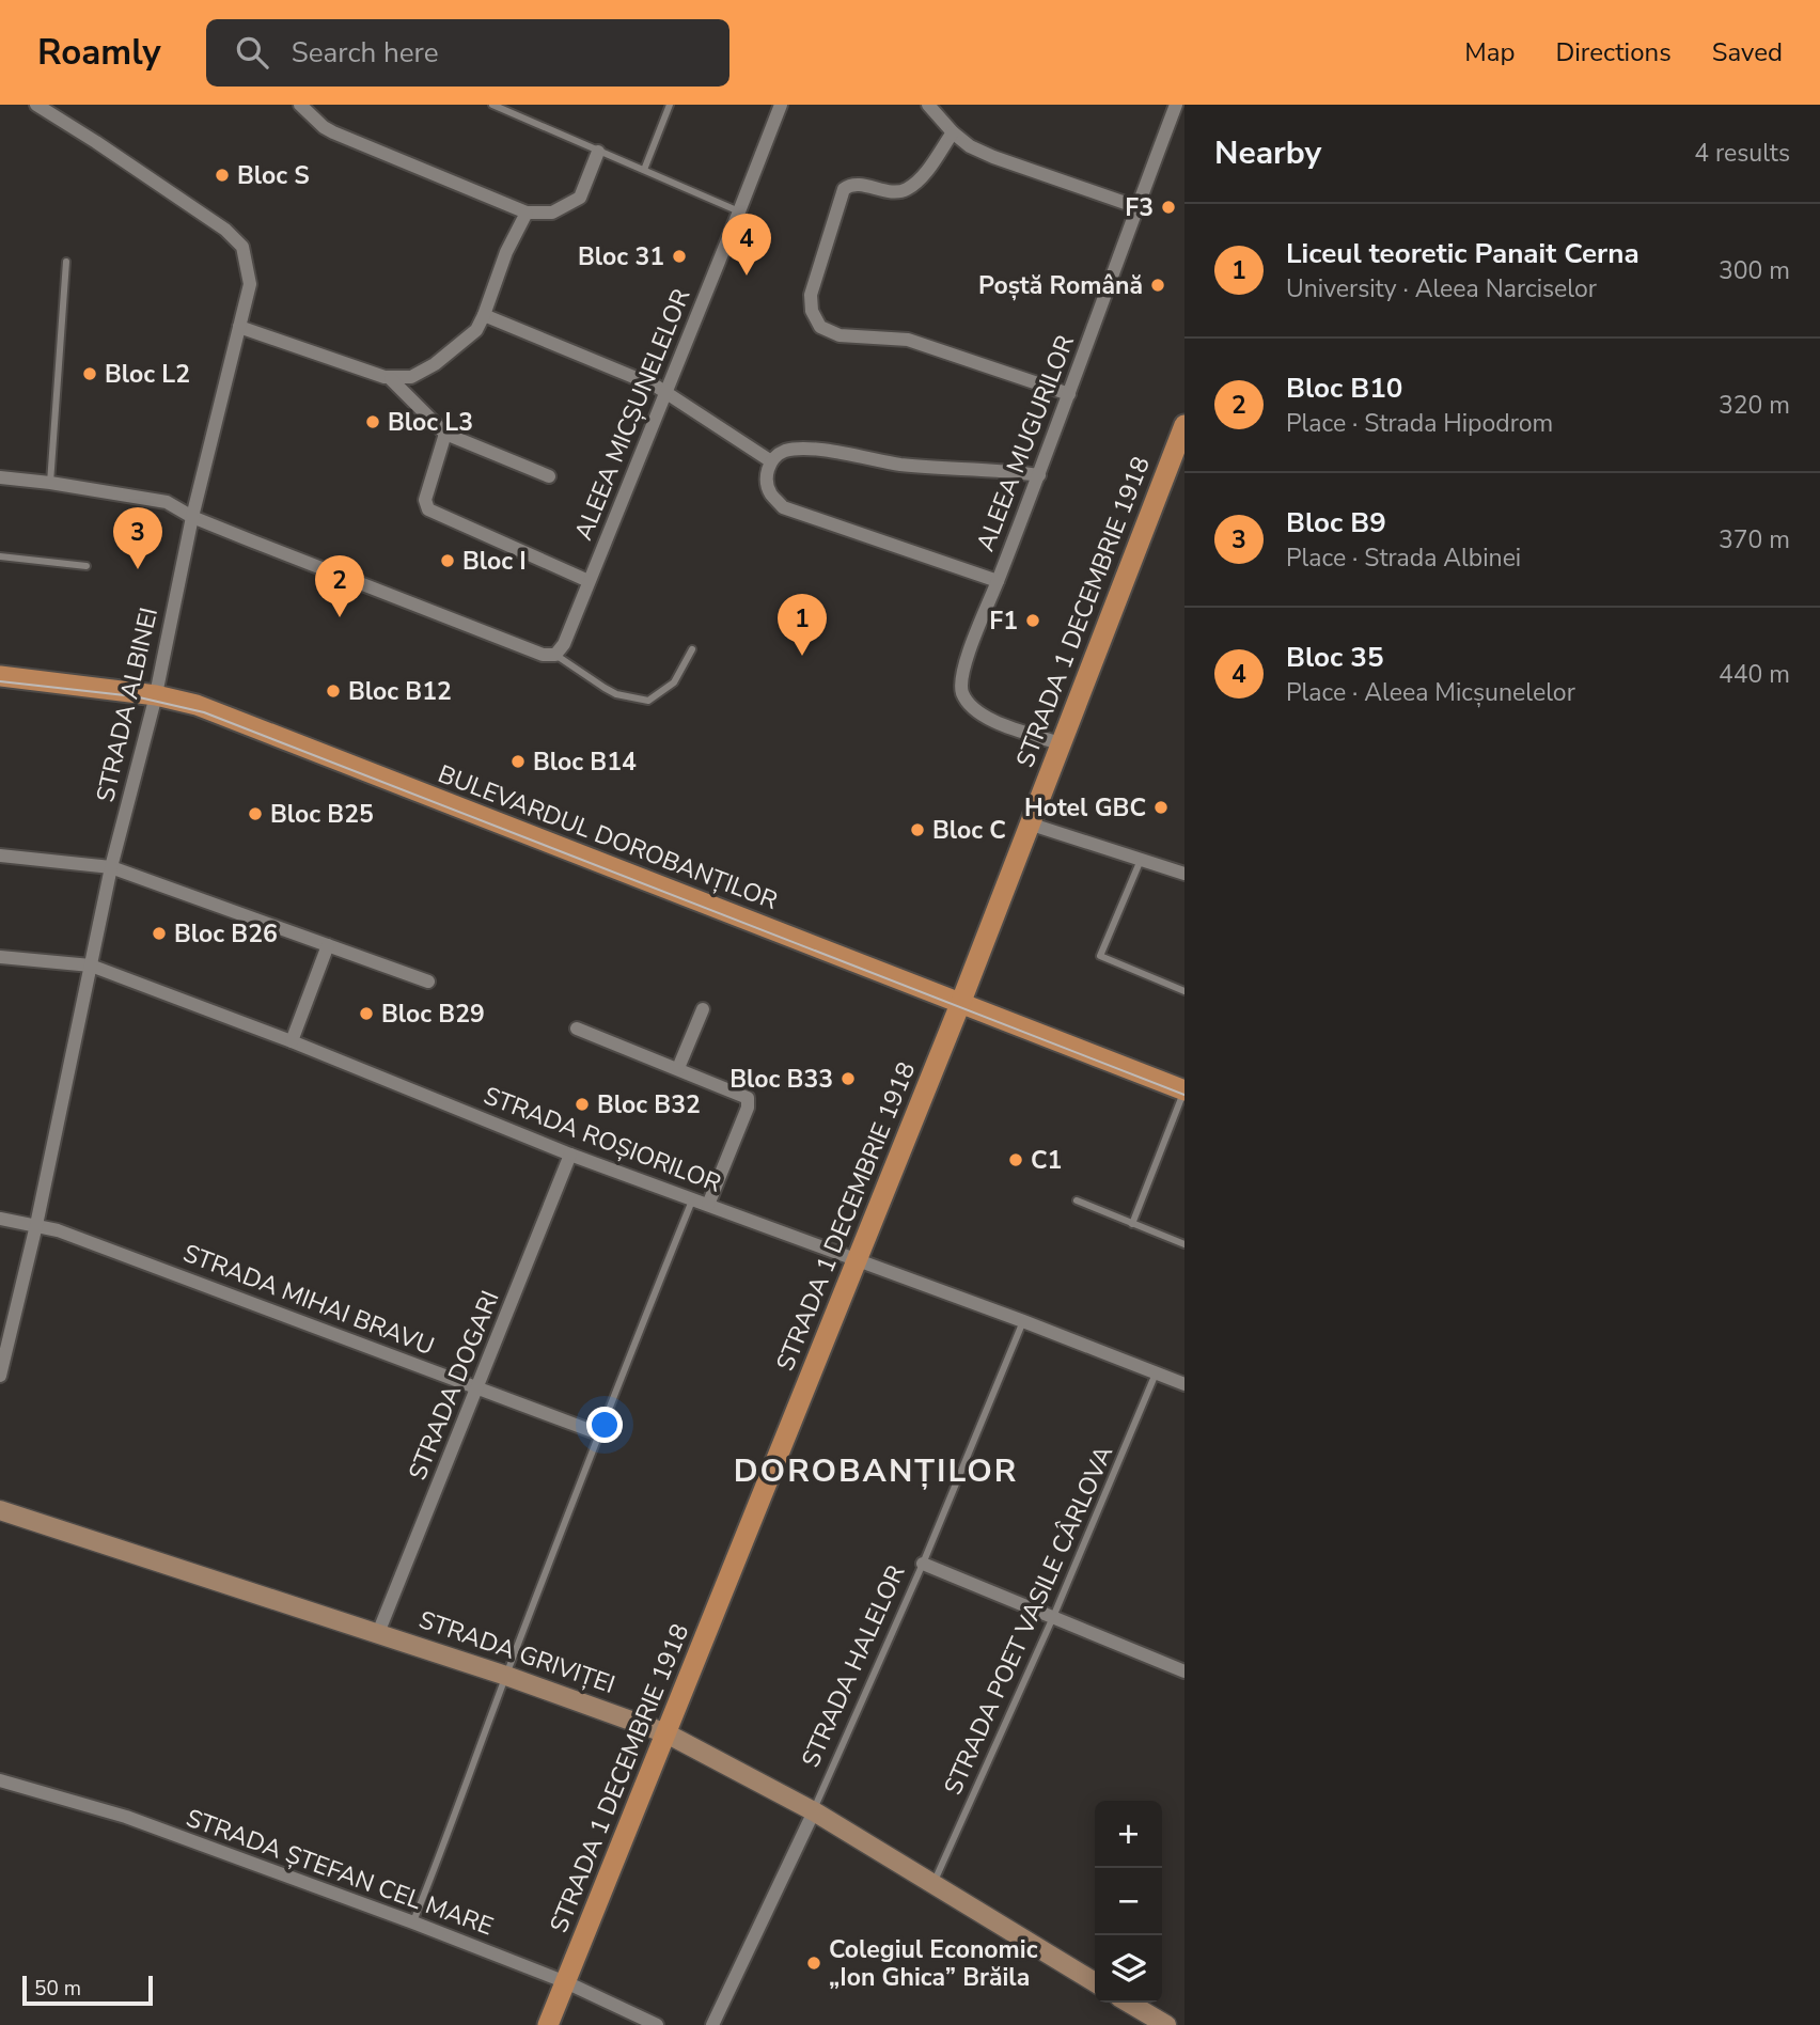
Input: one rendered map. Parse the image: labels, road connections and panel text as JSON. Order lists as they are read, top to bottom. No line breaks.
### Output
{"streets":{"main road":["STRADA 1 DECEMBRIE 1918","BULEVARDUL DOROBANȚILOR","STRADA GRIVIȚEI"],"street":["ALEEA MICȘUNELELOR","ALEEA MUGURILOR","STRADA ALBINEI","STRADA ROȘIORILOR","STRADA MIHAI BRAVU","STRADA DOGARI","STRADA HALELOR","STRADA ȘTEFAN CEL MARE"],"lane":["STRADA POET VASILE CÂRLOVA"]},"crossings":[["ALEEA MUGURILOR","STRADA 1 DECEMBRIE 1918"],["STRADA 1 DECEMBRIE 1918","BULEVARDUL DOROBANȚILOR"],["STRADA 1 DECEMBRIE 1918","STRADA ROȘIORILOR"],["STRADA 1 DECEMBRIE 1918","STRADA GRIVIȚEI"],["STRADA 1 DECEMBRIE 1918","STRADA ȘTEFAN CEL MARE"],["STRADA ALBINEI","BULEVARDUL DOROBANȚILOR"],["STRADA ALBINEI","STRADA ROȘIORILOR"],["STRADA ALBINEI","STRADA MIHAI BRAVU"],["STRADA ROȘIORILOR","STRADA DOGARI"],["STRADA ROȘIORILOR","STRADA POET VASILE CÂRLOVA"],["STRADA ROȘIORILOR","STRADA HALELOR"],["STRADA MIHAI BRAVU","STRADA DOGARI"],["STRADA DOGARI","STRADA GRIVIȚEI"],["STRADA POET VASILE CÂRLOVA","STRADA GRIVIȚEI"],["STRADA GRIVIȚEI","STRADA HALELOR"]],"districts":["DOROBANȚILOR"],"places":["Bloc S","F3","Bloc 31","Poștă Română","Bloc L2","Bloc L3","Bloc I","F1","Bloc B12","Bloc B14","Hotel GBC","Bloc B25","Bloc C","Bloc B26","Bloc B29","Bloc B33","Bloc B32","C1","Colegiul Economic „Ion Ghica” Brăila"],"scale_bar":"50 m","page":{"header":"Roamly","search":"Search here","nav":["Map","Directions","Saved"],"heading":["Nearby","4 results"],"list":[{"mark":"1","name":"Liceul teoretic Panait Cerna","note":"University · Aleea Narciselor","value":"300 m"},{"mark":"2","name":"Bloc B10","note":"Place · Strada Hipodrom","value":"320 m"},{"mark":"3","name":"Bloc B9","note":"Place · Strada Albinei","value":"370 m"},{"mark":"4","name":"Bloc 35","note":"Place · Aleea Micșunelelor","value":"440 m"}],"pins":["4","3","2","1"],"map_buttons":["+","−"],"scale":"50 m"}}
